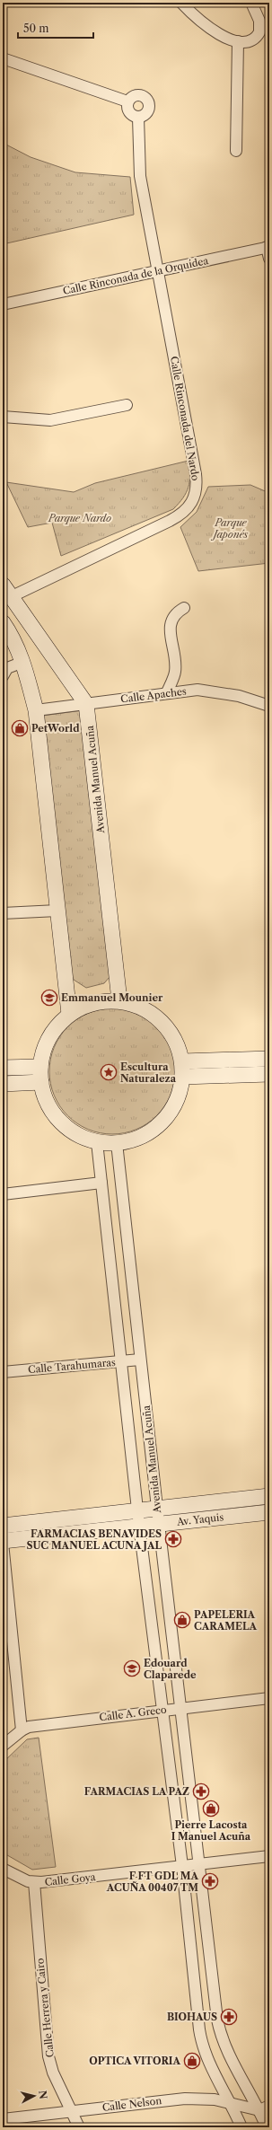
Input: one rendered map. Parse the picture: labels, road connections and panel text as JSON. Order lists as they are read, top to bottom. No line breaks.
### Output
{"streets":{"street":["Calle Rinconada de la Orquídea","Calle Rinconada del Nardo","Calle Apaches","Avenida Manuel Acuña","Calle Tarahumaras","Av. Yaquis","Calle A. Greco","Calle Goya","Calle Herrera y Cairo","Calle Nelson"]},"crossings":[["Calle Rinconada de la Orquídea","Calle Rinconada del Nardo"],["Calle Rinconada del Nardo","Avenida Manuel Acuña"],["Calle Apaches","Avenida Manuel Acuña"],["Avenida Manuel Acuña","Calle Tarahumaras"],["Avenida Manuel Acuña","Av. Yaquis"],["Avenida Manuel Acuña","Calle A. Greco"],["Avenida Manuel Acuña","Calle Goya"],["Avenida Manuel Acuña","Calle Nelson"],["Calle Goya","Calle Herrera y Cairo"],["Calle Herrera y Cairo","Calle Nelson"]],"parks":["Parque Nardo","Parque Japonés"],"places":{"shop":["PetWorld","PAPELERIA CARAMELA","Pierre Lacosta I Manuel Acuña","OPTICA VITORIA"],"school or university":["Emmanuel Mounier","Edouard Claparede"],"place":["Escultura Naturaleza"],"pharmacy":["FARMACIAS BENAVIDES SUC MANUEL ACUNA JAL","FARMACIAS LA PAZ","F FT GDL MA ACUÑA 00407 TM","BIOHAUS"]},"scale_bar":"50 m","north":"right"}
